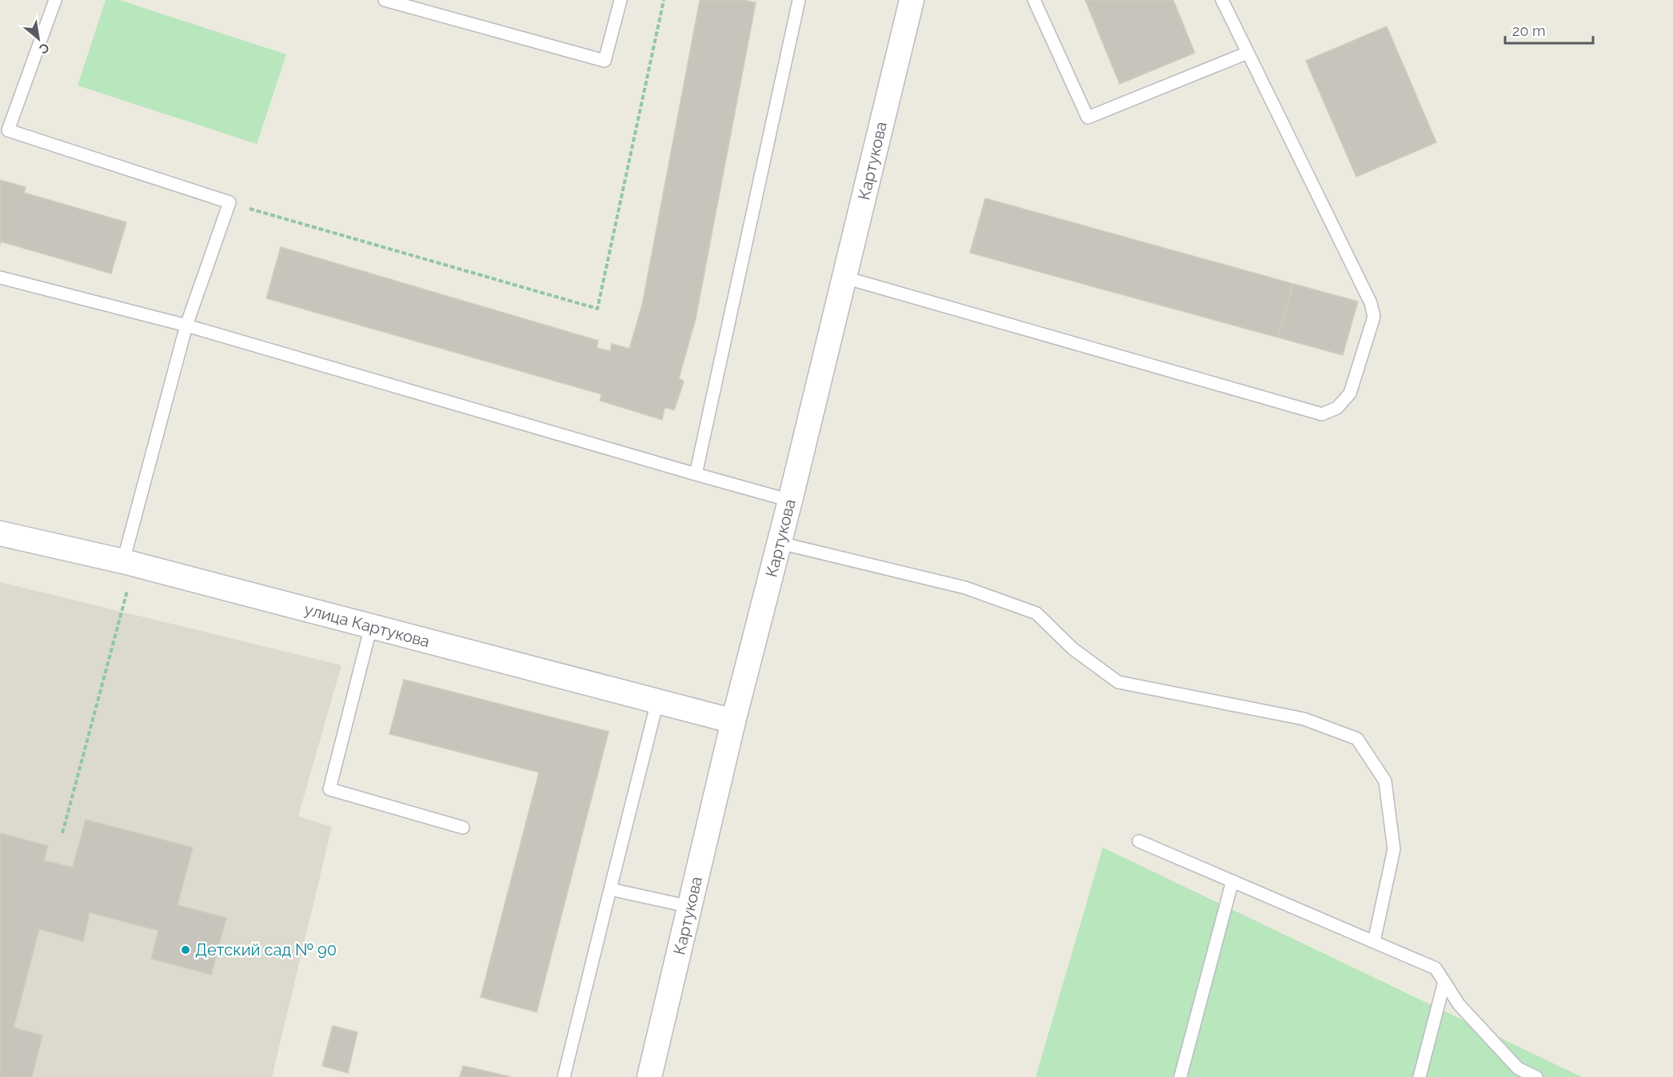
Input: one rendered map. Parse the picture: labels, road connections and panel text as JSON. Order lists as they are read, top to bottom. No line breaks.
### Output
{"streets":{"street":["Картукова","улица Картукова"]},"crossings":[["Картукова","улица Картукова"]],"places":["Детский сад № 90"],"scale_bar":"20 m","north":"bottom right"}
